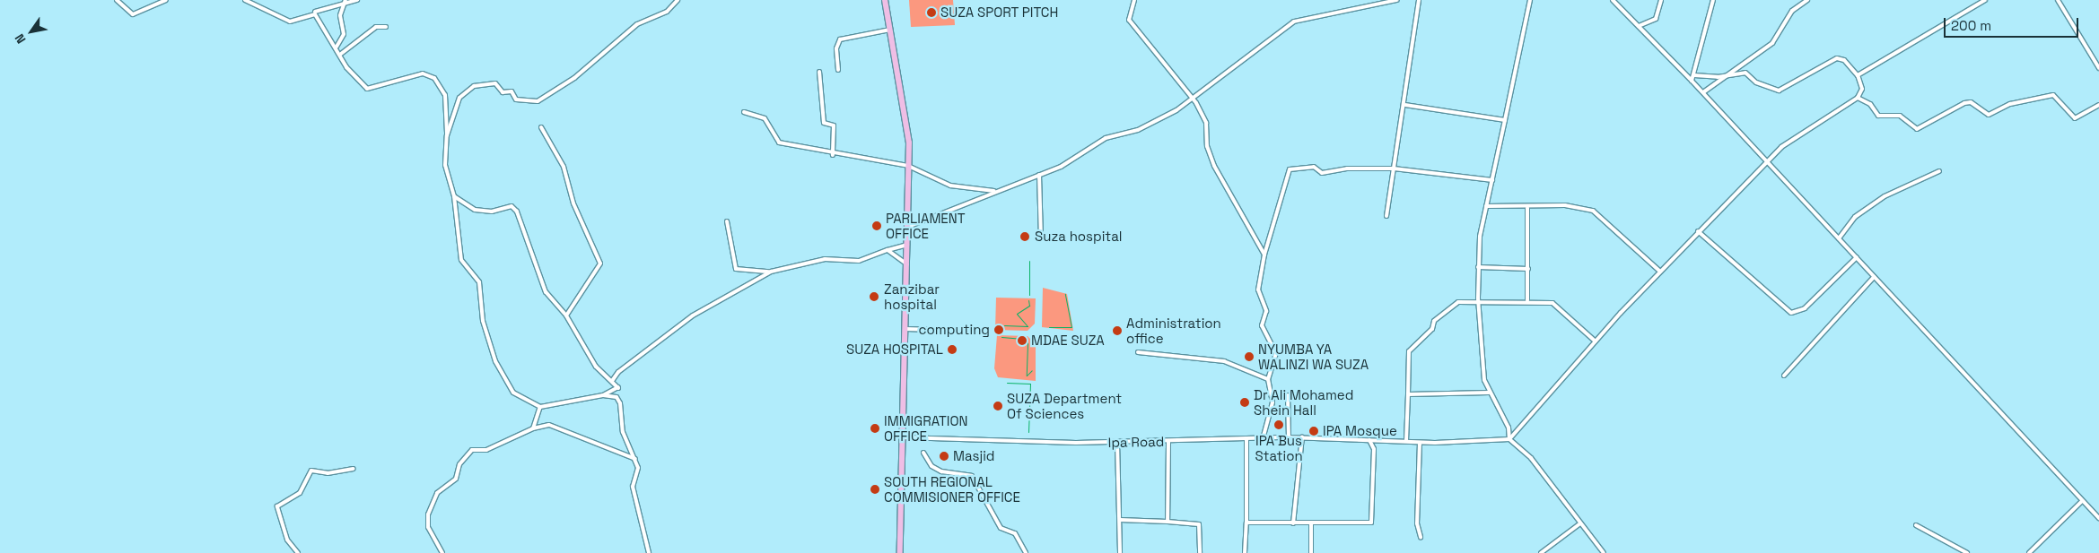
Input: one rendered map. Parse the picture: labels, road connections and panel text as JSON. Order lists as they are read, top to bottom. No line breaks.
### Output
{"streets":{"street":["Ipa Road"]},"places":["SUZA SPORT PITCH","PARLIAMENT OFFICE","Suza hospital","Zanzibar hospital","computing","Administration office","MDAE SUZA","SUZA HOSPITAL","NYUMBA YA WALINZI WA SUZA","Dr Ali Mohamed Shein Hall","SUZA Department Of Sciences","IPA Bus Station","IMMIGRATION OFFICE","IPA Mosque","Masjid","SOUTH REGIONAL COMMISIONER OFFICE"],"scale_bar":"200 m","north":"bottom left"}
